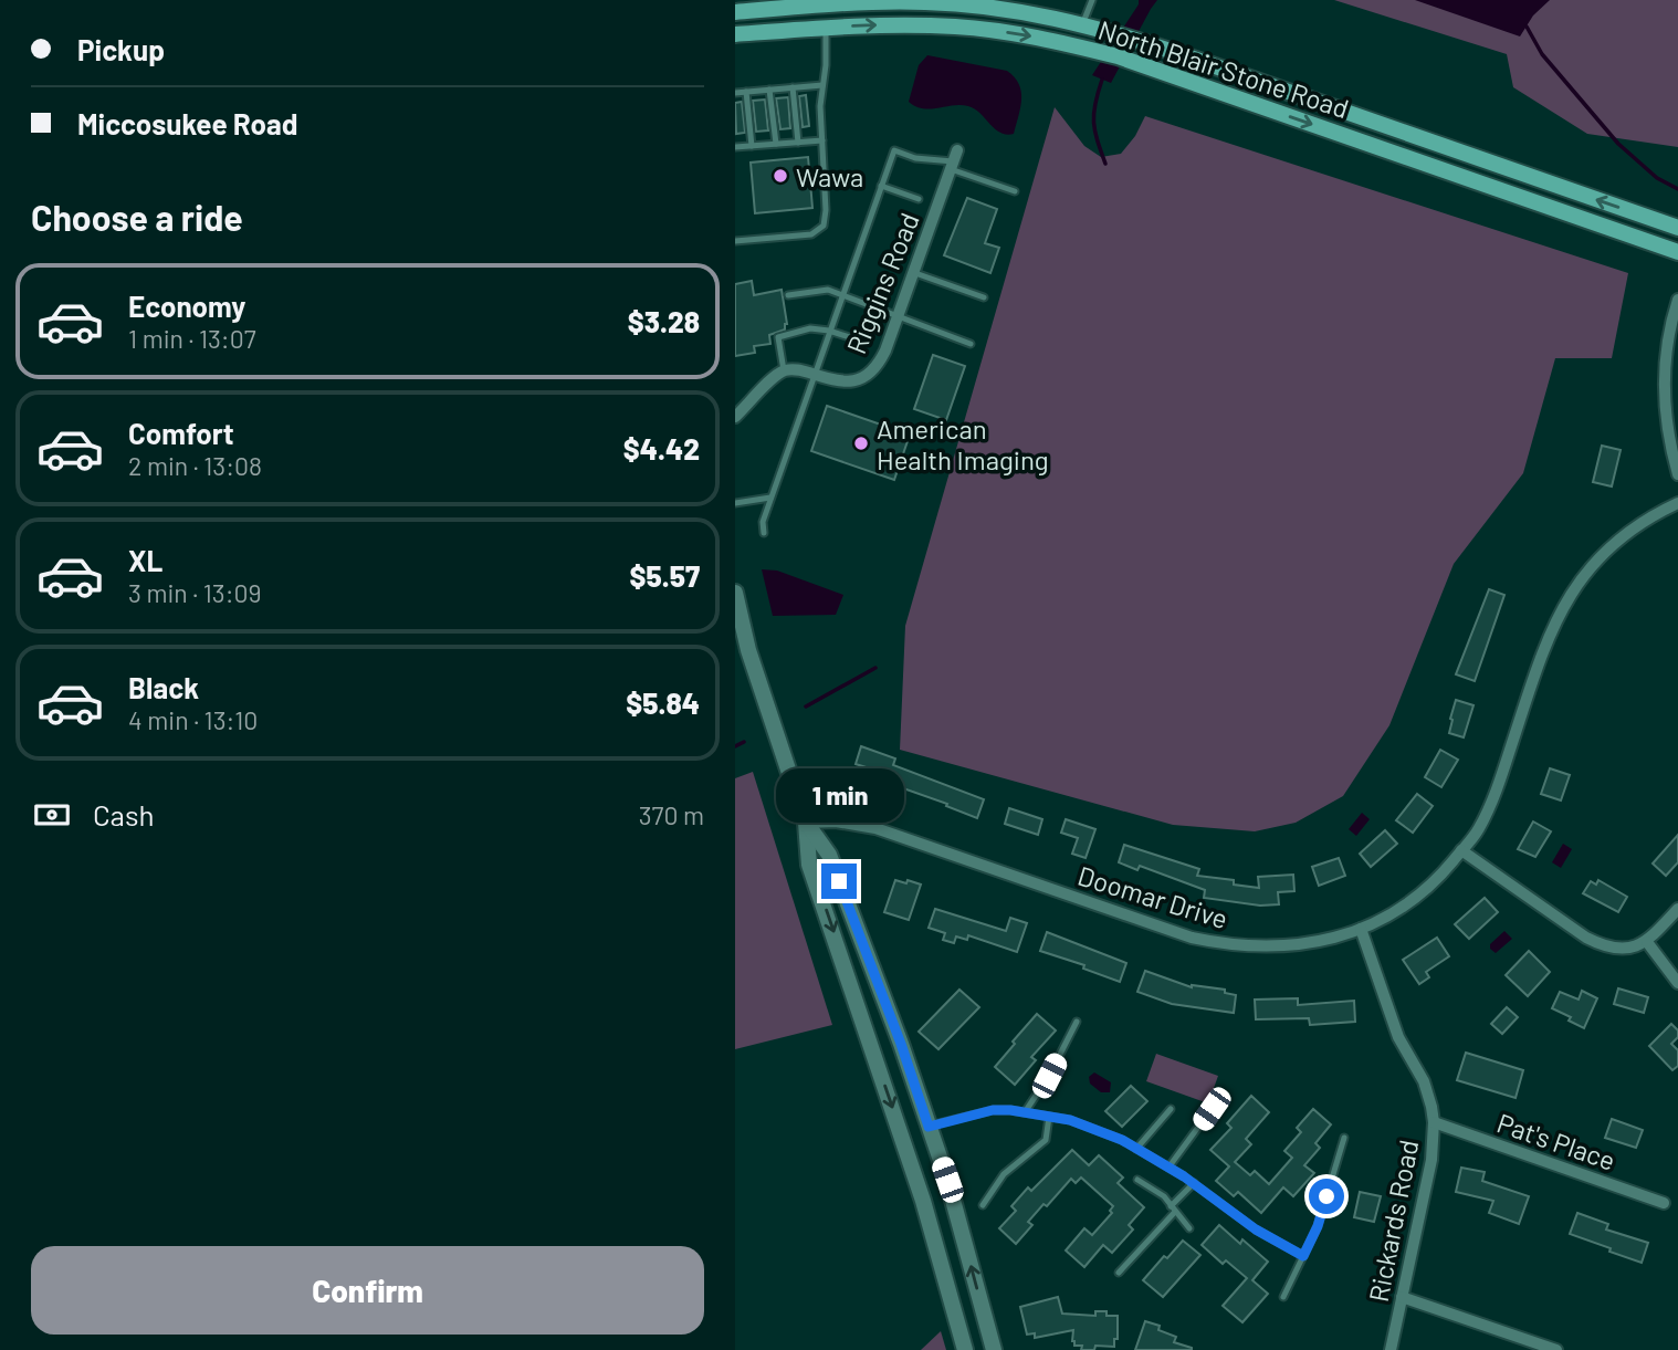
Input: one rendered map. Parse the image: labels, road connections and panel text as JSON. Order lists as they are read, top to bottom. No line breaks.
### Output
{"streets":{"main road":["North Blair Stone Road"],"street":["Riggins Road","Doomar Drive","Pat's Place","Rickards Road"]},"crossings":[["Doomar Drive","Rickards Road"],["Pat's Place","Rickards Road"]],"places":["Wawa","American Health Imaging"],"page":{"banner":["Pickup","Miccosukee Road"],"heading":"Choose a ride","list":[{"name":"Economy","note":"1 min · 13:07","value":"$3.28"},{"name":"Comfort","note":"2 min · 13:08","value":"$4.42"},{"name":"XL","note":"3 min · 13:09","value":"$5.57"},{"name":"Black","note":"4 min · 13:10","value":"$5.84"}],"bubble":"1 min","pay":["Cash","370 m"],"buttons":"Confirm"}}
